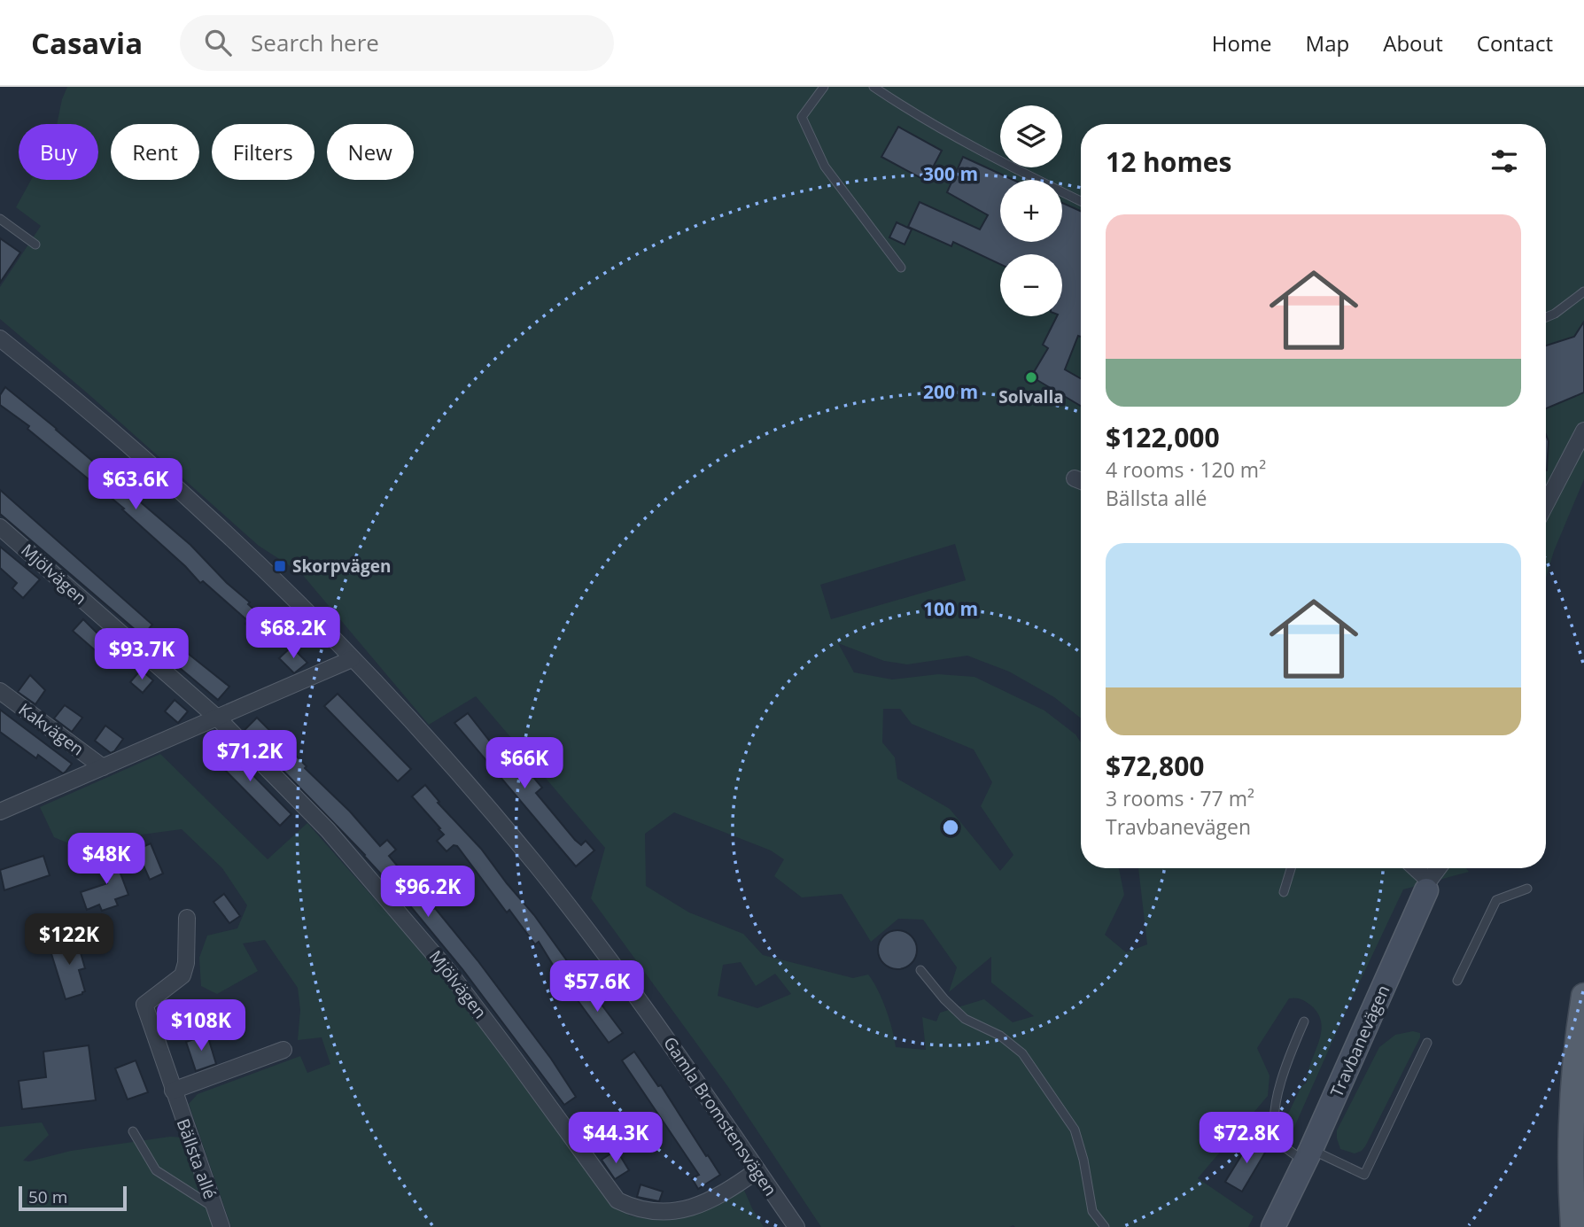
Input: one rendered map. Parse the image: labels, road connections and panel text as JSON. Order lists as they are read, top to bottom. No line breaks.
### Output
{"streets":{"street":["Mjölvägen","Kakvägen","Travbanevägen","Gamla Bromstensvägen","Bällsta allé"]},"crossings":[["Mjölvägen","Gamla Bromstensvägen"]],"places":{"other":["Solvalla"],"transit":["Skorpvägen"]},"scale_bar":"50 m","page":{"header":"Casavia","search":"Search here","nav":["Home","Map","About","Contact"],"map_buttons":["+","−"],"chip":["Buy","Rent","Filters","New"],"heading":"12 homes","list":[{"name":"$122,000","note":"4 rooms · 120 m² · Bällsta allé"},{"name":"$72,800","note":"3 rooms · 77 m² · Travbanevägen"}],"price":["$63.6K","$68.2K","$93.7K","$71.2K","$66K","$48K","$96.2K","$122K","$57.6K","$108K","$44.3K","$72.8K"],"scale":"50 m"},"rings":["300 m","200 m","100 m"]}
